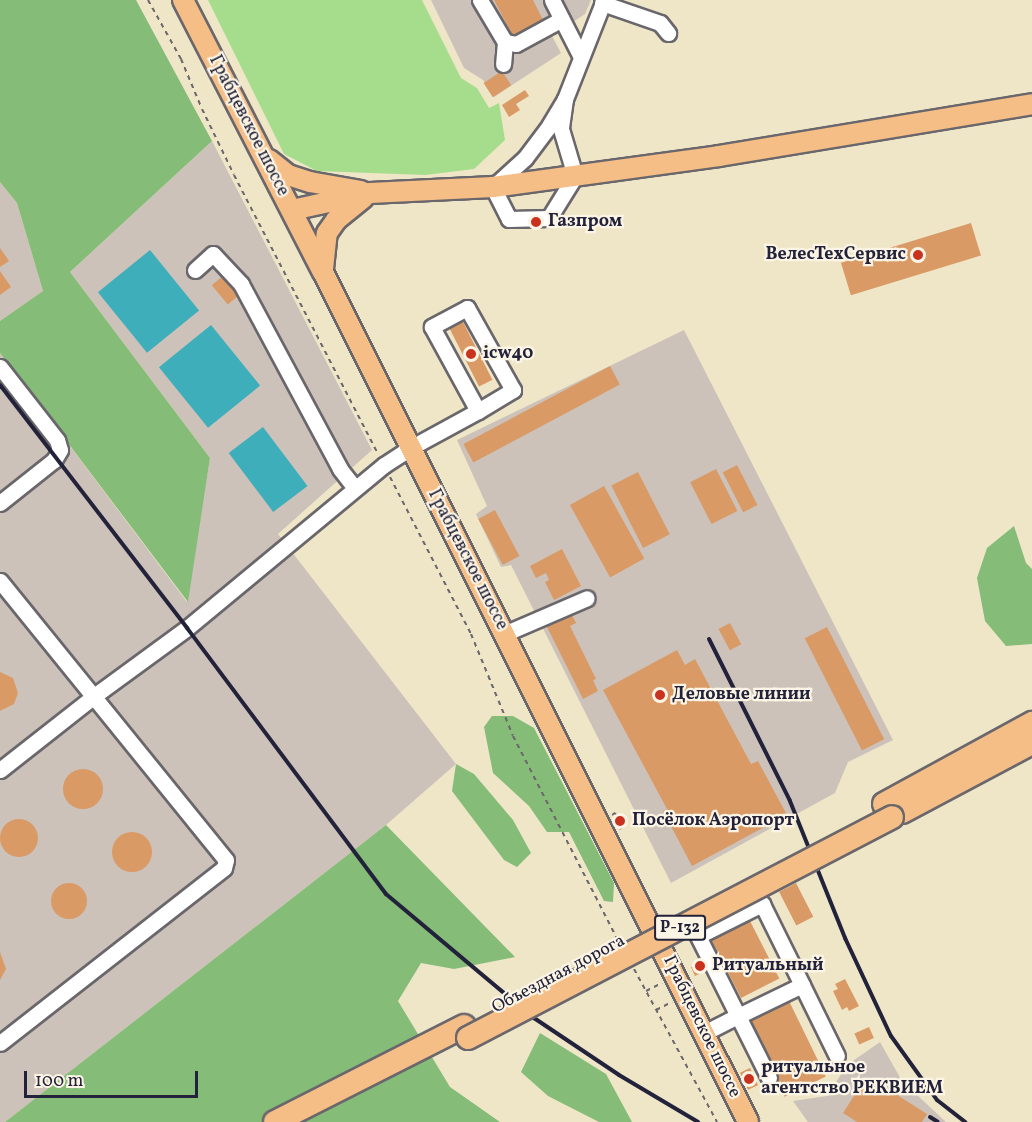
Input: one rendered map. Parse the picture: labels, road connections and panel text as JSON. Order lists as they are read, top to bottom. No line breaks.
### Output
{"streets":{"highway":["Р-132","Объездная дорога"],"main road":["Грабцевское шоссе"]},"places":["Газпром","ВелесТехСервис","icw40","Деловые линии","Посёлок Аэропорт","Ритуальный","ритуальное агентство РЕКВИЕМ"],"scale_bar":"100 m"}
